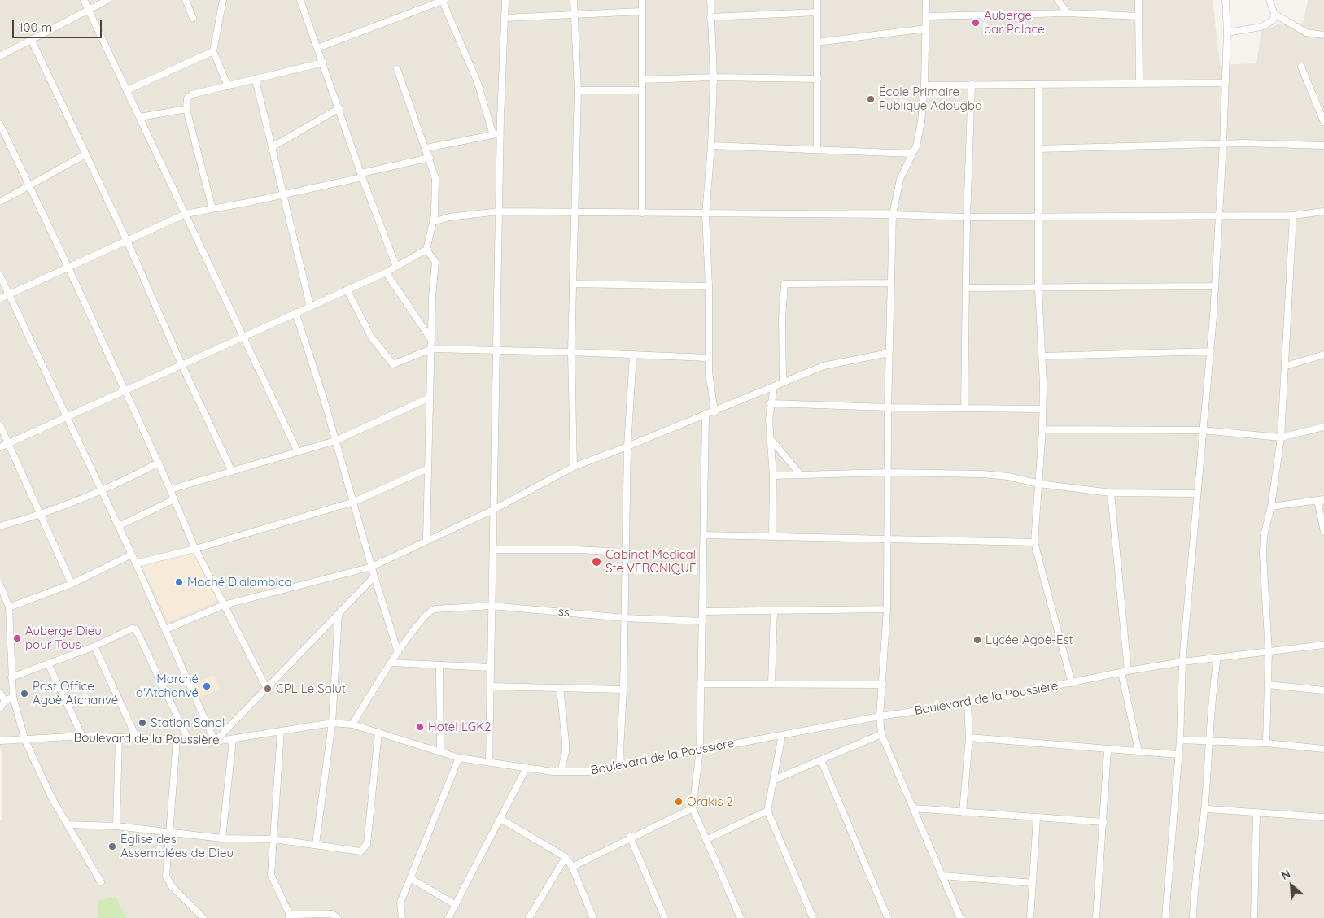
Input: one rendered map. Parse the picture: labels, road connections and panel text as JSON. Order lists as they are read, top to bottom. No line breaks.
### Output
{"streets":{"street":["ss","Boulevard de la Poussière"]},"places":["Auberge bar Palace","École Primaire Publique Adougba","Cabinet Médical Ste VERONIQUE","Maché D'alambica","Auberge Dieu pour Tous","Lycée Agoè-Est","Marché d'Atchanvé","CPL Le Salut","Post Office Agoè Atchanvé","Station Sanol","Hotel LGK2","Orakis 2","Église des Assemblées de Dieu"],"scale_bar":"100 m","north":"top left"}
